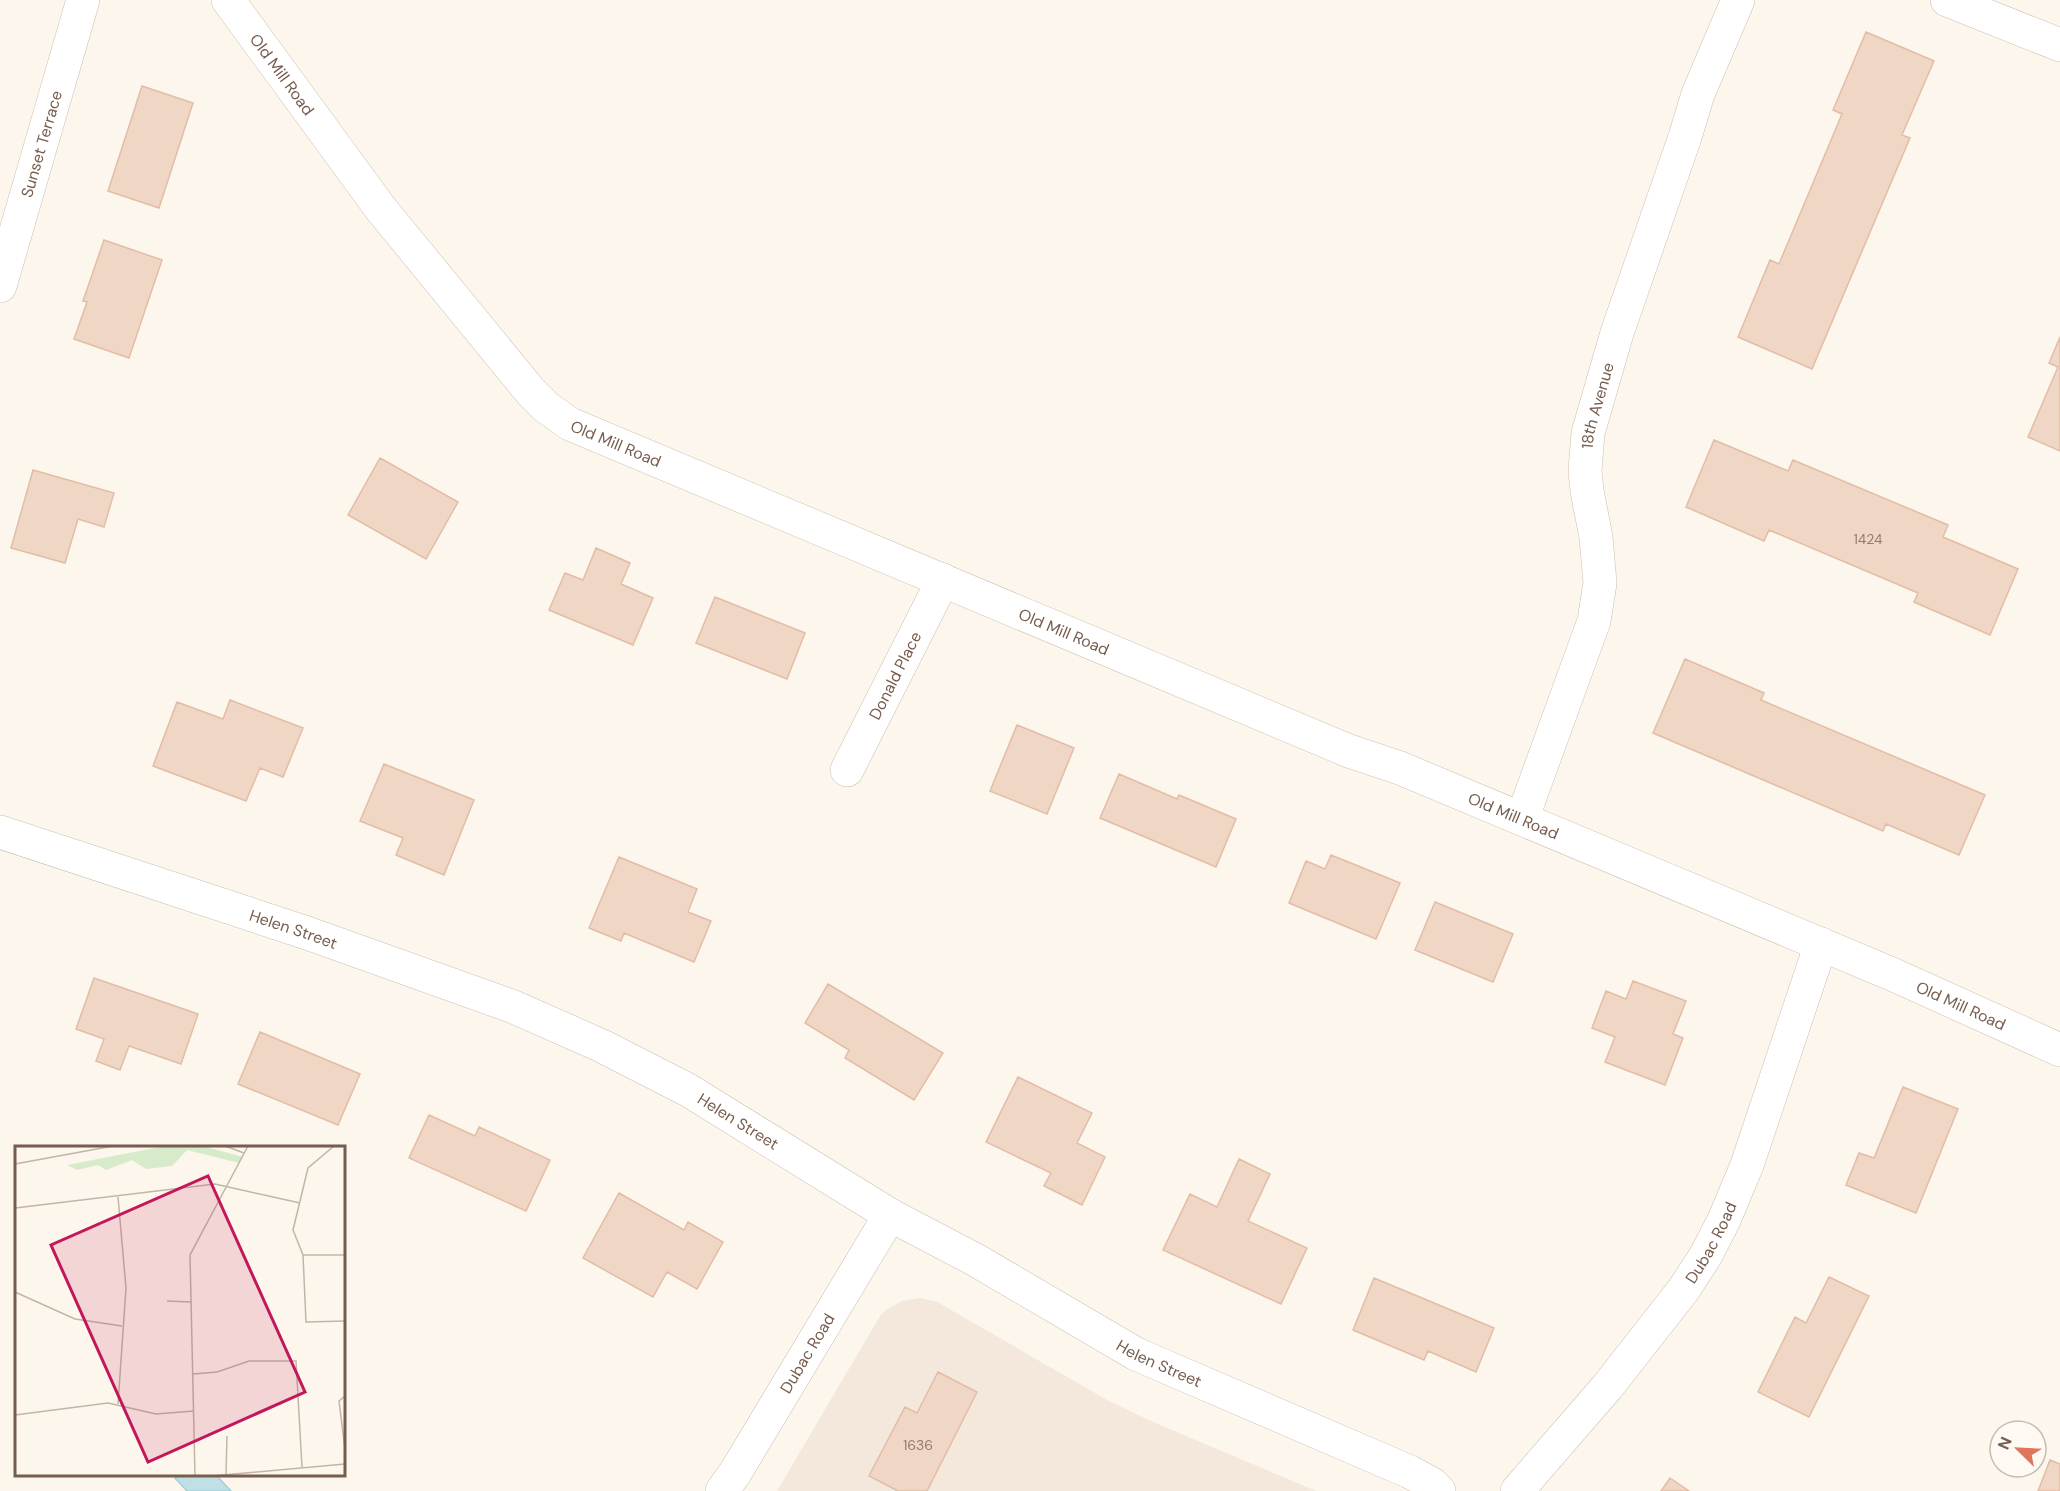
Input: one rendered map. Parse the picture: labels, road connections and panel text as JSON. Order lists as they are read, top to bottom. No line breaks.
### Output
{"streets":{"street":["Old Mill Road","Sunset Terrace","18th Avenue","Donald Place","Helen Street","Dubac Road"]},"crossings":[["Old Mill Road","18th Avenue"],["Old Mill Road","Donald Place"],["Old Mill Road","Dubac Road"],["Helen Street","Dubac Road"]],"house_numbers":["1424","1636"],"north":"top left"}
